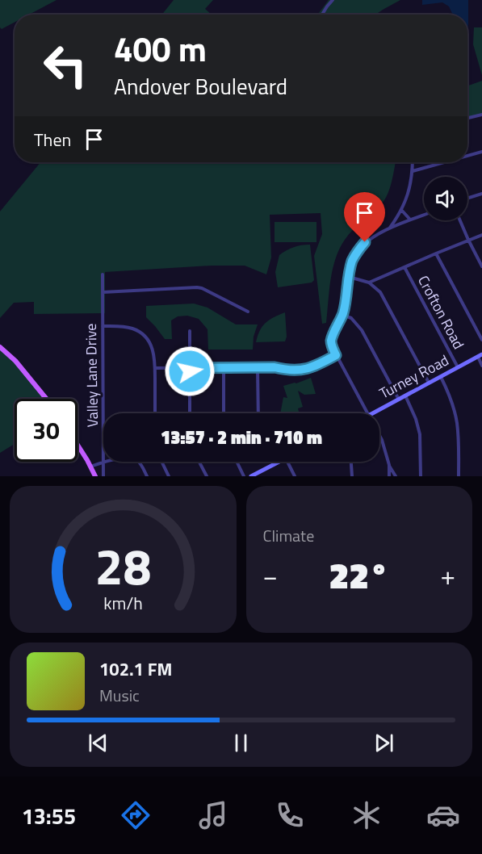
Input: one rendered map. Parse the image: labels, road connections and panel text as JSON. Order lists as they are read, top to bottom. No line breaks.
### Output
{"streets":{"main road":["Turney Road"],"street":["Crofton Road","Valley Lane Drive"]},"crossings":[["Crofton Road","Turney Road"]],"page":{"turn":["400 m","Andover Boulevard"],"then":"Then","limit":"30","trip":"13:57 · 2 min · 710 m","tile":"Climate","heat":["−","22°","+"],"song":["102.1 FM","Music"],"tabs":"13:55","gauge":["28","km/h"]}}
